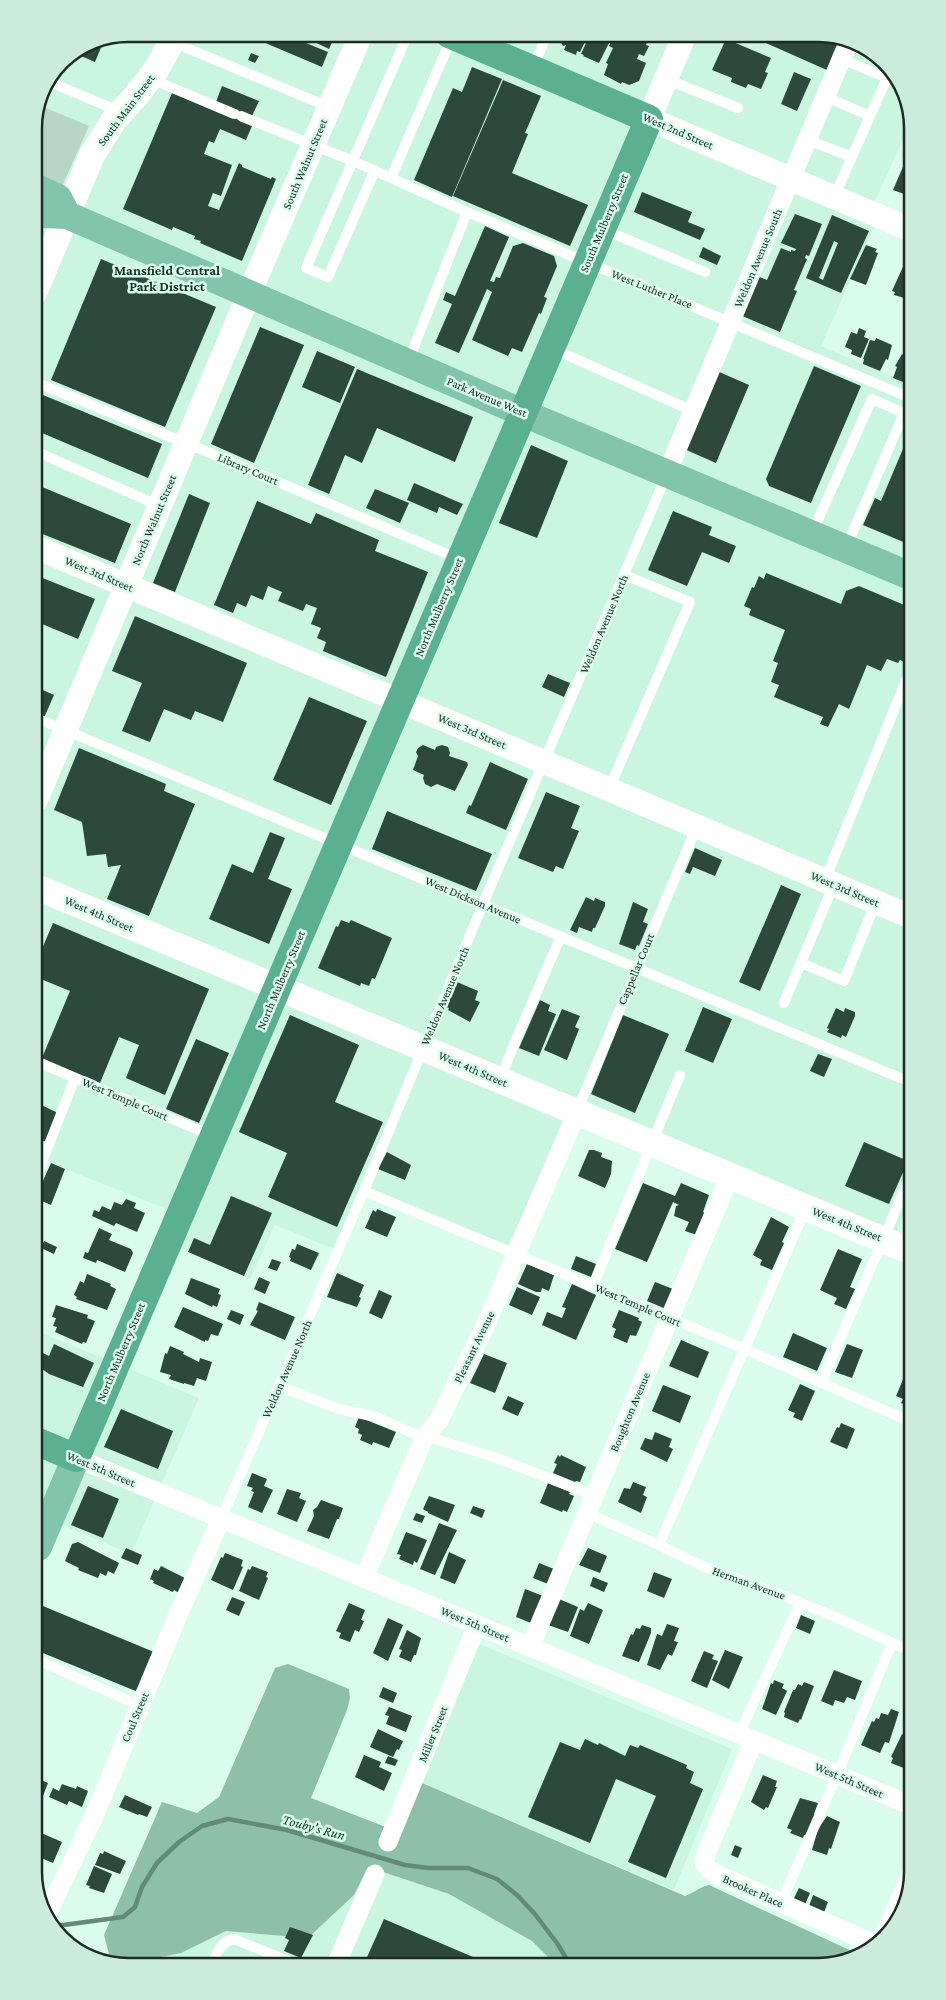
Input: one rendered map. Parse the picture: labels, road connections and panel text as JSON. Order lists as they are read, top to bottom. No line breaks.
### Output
{"streets":{"highway":["West 2nd Street","South Mulberry Street","North Mulberry Street","West 5th Street"],"main road":["South Main Street","Park Avenue West","West 4th Street"],"street":["South Walnut Street","Weldon Avenue South","North Walnut Street","West 3rd Street","Pleasant Avenue","Boughton Avenue","Coul Street","Miller Street","Brooker Place"],"lane":["West Luther Place","Library Court","Weldon Avenue North","West Dickson Avenue","Cappellar Court","West Temple Court","Herman Avenue"]},"crossings":[["South Main Street","West Luther Place"],["South Main Street","Park Avenue West"],["West 2nd Street","South Mulberry Street"],["West 2nd Street","Weldon Avenue South"],["South Walnut Street","West Luther Place"],["South Walnut Street","Park Avenue West"],["South Walnut Street","North Walnut Street"],["South Mulberry Street","West Luther Place"],["South Mulberry Street","Park Avenue West"],["South Mulberry Street","North Mulberry Street"],["Weldon Avenue South","West Luther Place"],["Weldon Avenue South","Park Avenue West"],["Weldon Avenue South","Weldon Avenue North"],["Park Avenue West","North Walnut Street"],["Park Avenue West","North Mulberry Street"],["Park Avenue West","Weldon Avenue North"],["Library Court","North Walnut Street"],["Library Court","North Mulberry Street"],["North Walnut Street","West 3rd Street"],["North Walnut Street","West Dickson Avenue"],["West 3rd Street","North Mulberry Street"],["West 3rd Street","Weldon Avenue North"],["West 3rd Street","Cappellar Court"],["North Mulberry Street","West Dickson Avenue"],["North Mulberry Street","West 4th Street"],["North Mulberry Street","West Temple Court"],["North Mulberry Street","West 5th Street"],["Weldon Avenue North","West Dickson Avenue"],["Weldon Avenue North","West 4th Street"],["Weldon Avenue North","West Temple Court"],["Weldon Avenue North","West 5th Street"],["Weldon Avenue North","Herman Avenue"],["Weldon Avenue North","Coul Street"],["West Dickson Avenue","Cappellar Court"],["West 4th Street","Cappellar Court"],["West 4th Street","Pleasant Avenue"],["West 4th Street","Boughton Avenue"],["Cappellar Court","Pleasant Avenue"],["West Temple Court","Pleasant Avenue"],["West Temple Court","Boughton Avenue"],["Pleasant Avenue","West 5th Street"],["Pleasant Avenue","Herman Avenue"],["Boughton Avenue","West 5th Street"],["Boughton Avenue","Herman Avenue"],["West 5th Street","Coul Street"],["West 5th Street","Miller Street"],["West 5th Street","Brooker Place"]],"districts":["Mansfield Central Park District"],"water":["Touby's Run"]}
